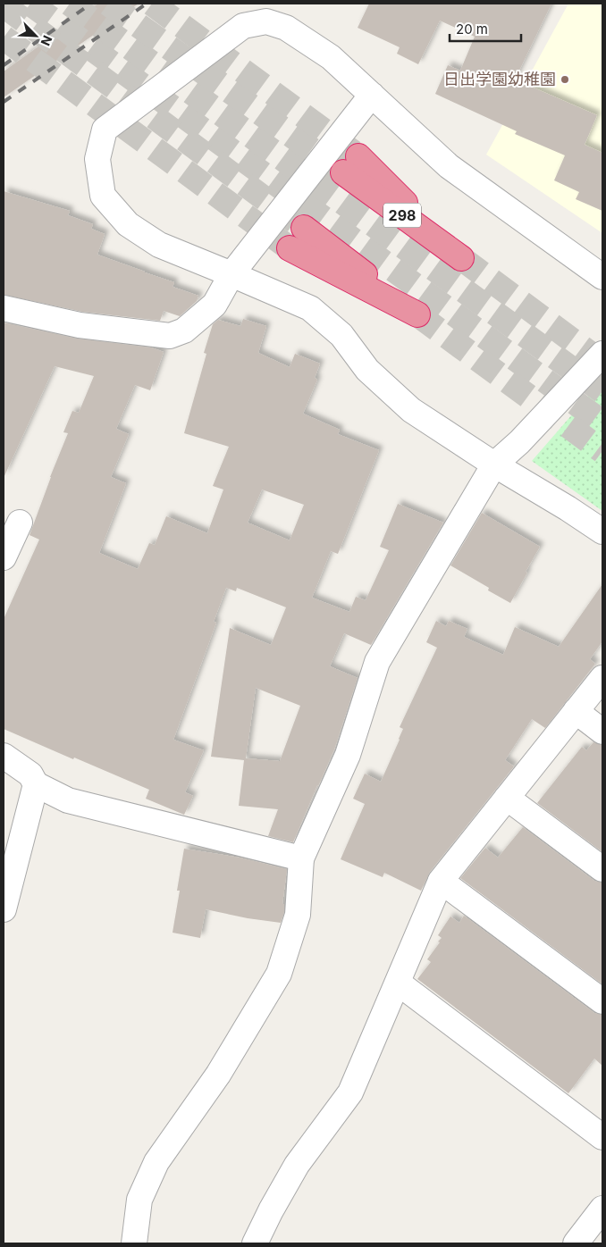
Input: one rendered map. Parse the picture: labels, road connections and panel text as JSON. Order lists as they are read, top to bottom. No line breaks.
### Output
{"streets":{"highway":["298"]},"places":["日出学園幼稚園"],"scale_bar":"20 m","north":"bottom right"}
